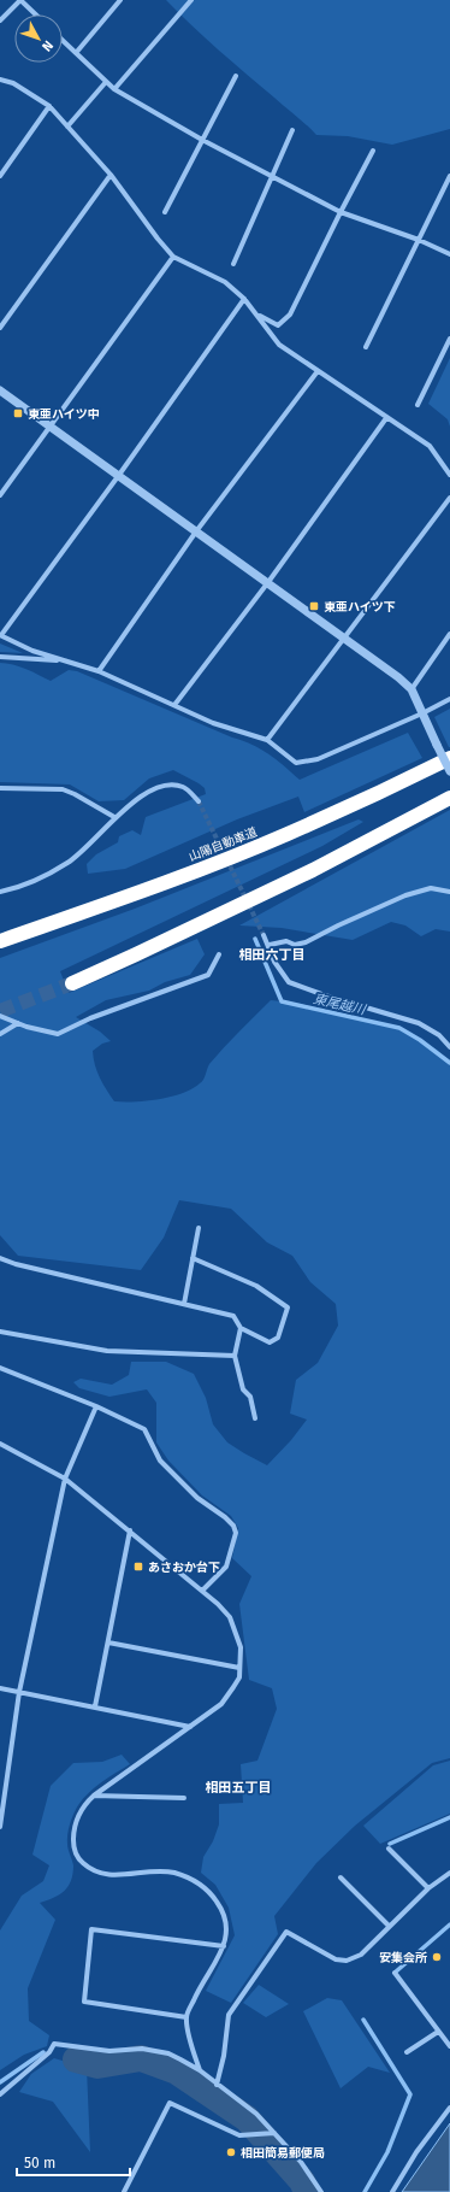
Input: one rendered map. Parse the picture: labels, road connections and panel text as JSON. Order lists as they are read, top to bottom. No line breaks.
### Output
{"streets":{"highway":["山陽自動車道"]},"districts":["相田六丁目","相田五丁目"],"water":["東尾越川"],"places":{"transit":["東亜ハイツ中","東亜ハイツ下","あさおか台下"],"other":["安集会所","相田簡易郵便局"]},"scale_bar":"50 m","north":"bottom right"}
